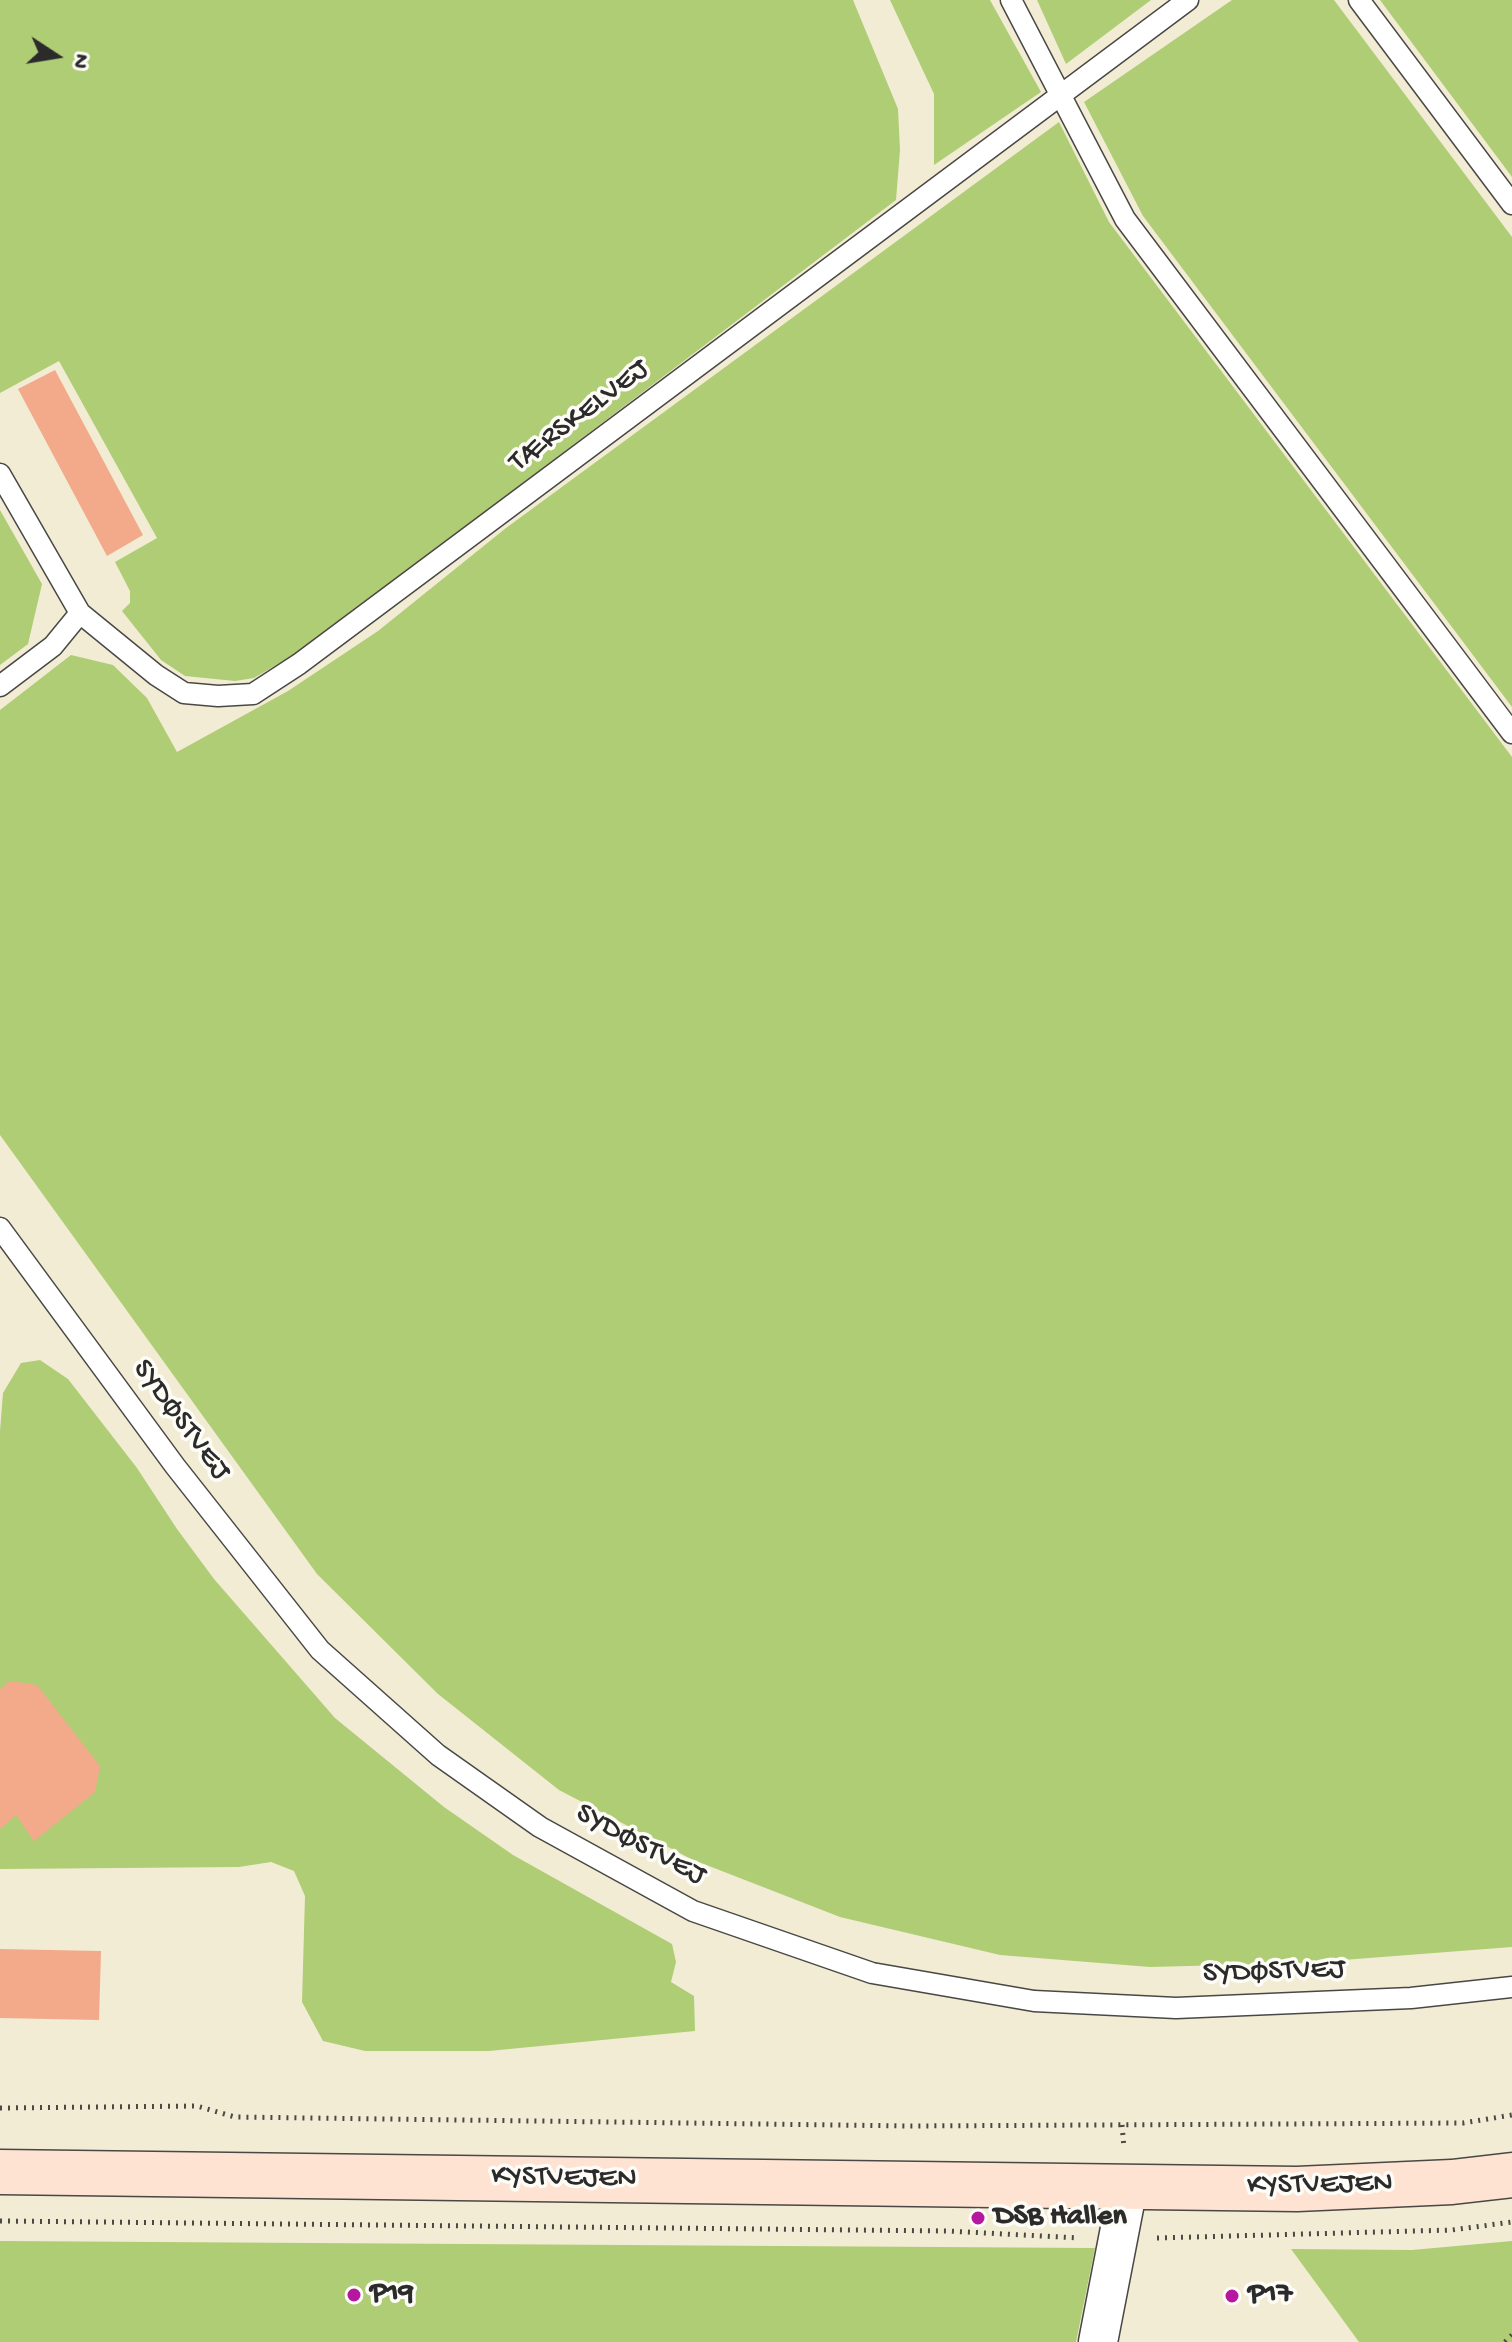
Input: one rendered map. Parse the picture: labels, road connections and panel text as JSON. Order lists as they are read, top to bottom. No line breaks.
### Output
{"streets":{"street":["KYSTVEJEN"],"lane":["TÆRSKELVEJ","SYDØSTVEJ"]},"places":["DSB Hallen","P19","P17"],"north":"right"}
